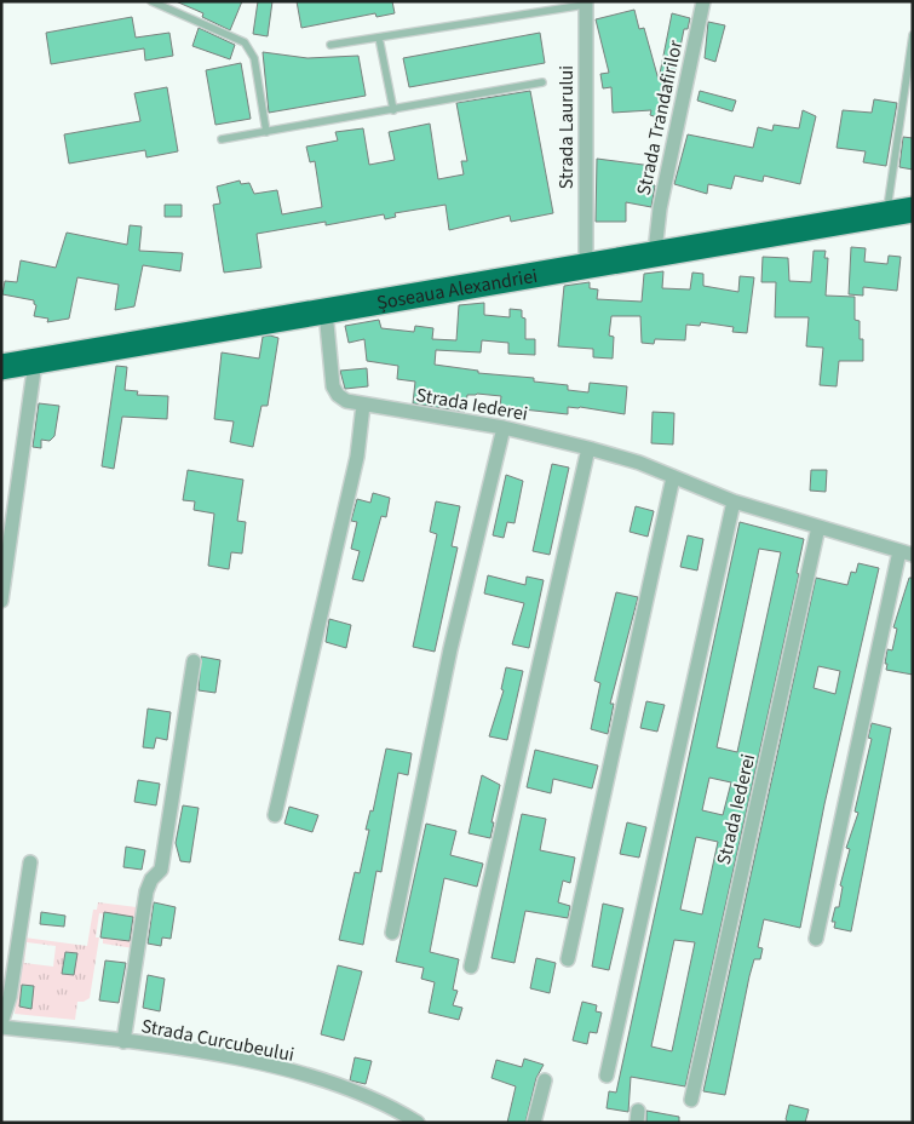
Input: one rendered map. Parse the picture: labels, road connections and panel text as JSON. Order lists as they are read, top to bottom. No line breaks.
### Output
{"streets":{"highway":["Șoseaua Alexandriei"],"street":["Strada Trandafirilor","Strada Laurului","Strada Iederei","Strada Curcubeului"]},"crossings":[["Strada Trandafirilor","Șoseaua Alexandriei"],["Strada Laurului","Șoseaua Alexandriei"],["Șoseaua Alexandriei","Strada Iederei"]]}
